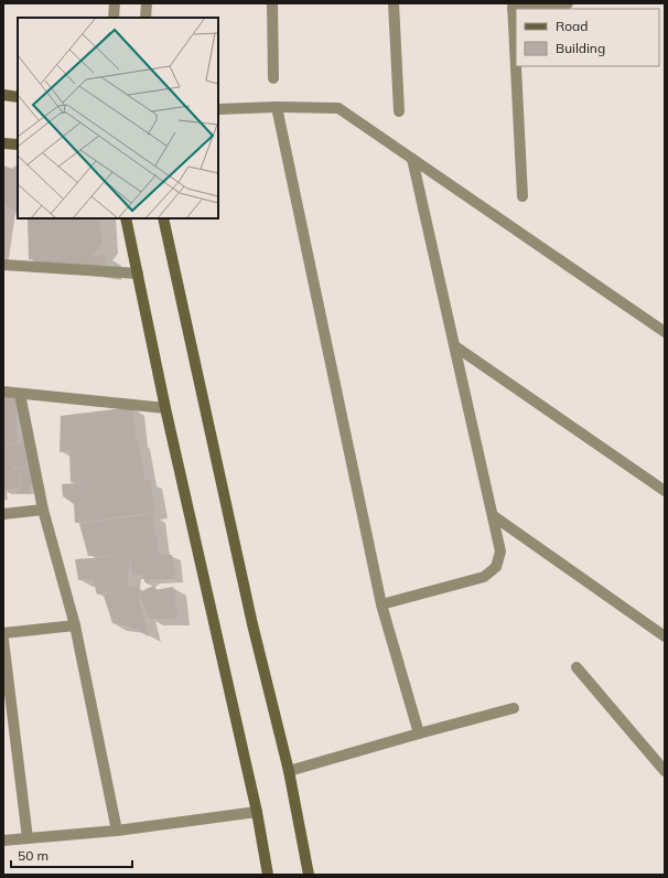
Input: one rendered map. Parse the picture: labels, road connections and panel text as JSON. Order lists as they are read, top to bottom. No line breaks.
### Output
{"legend":["Road","Building"],"scale_bar":"50 m"}
